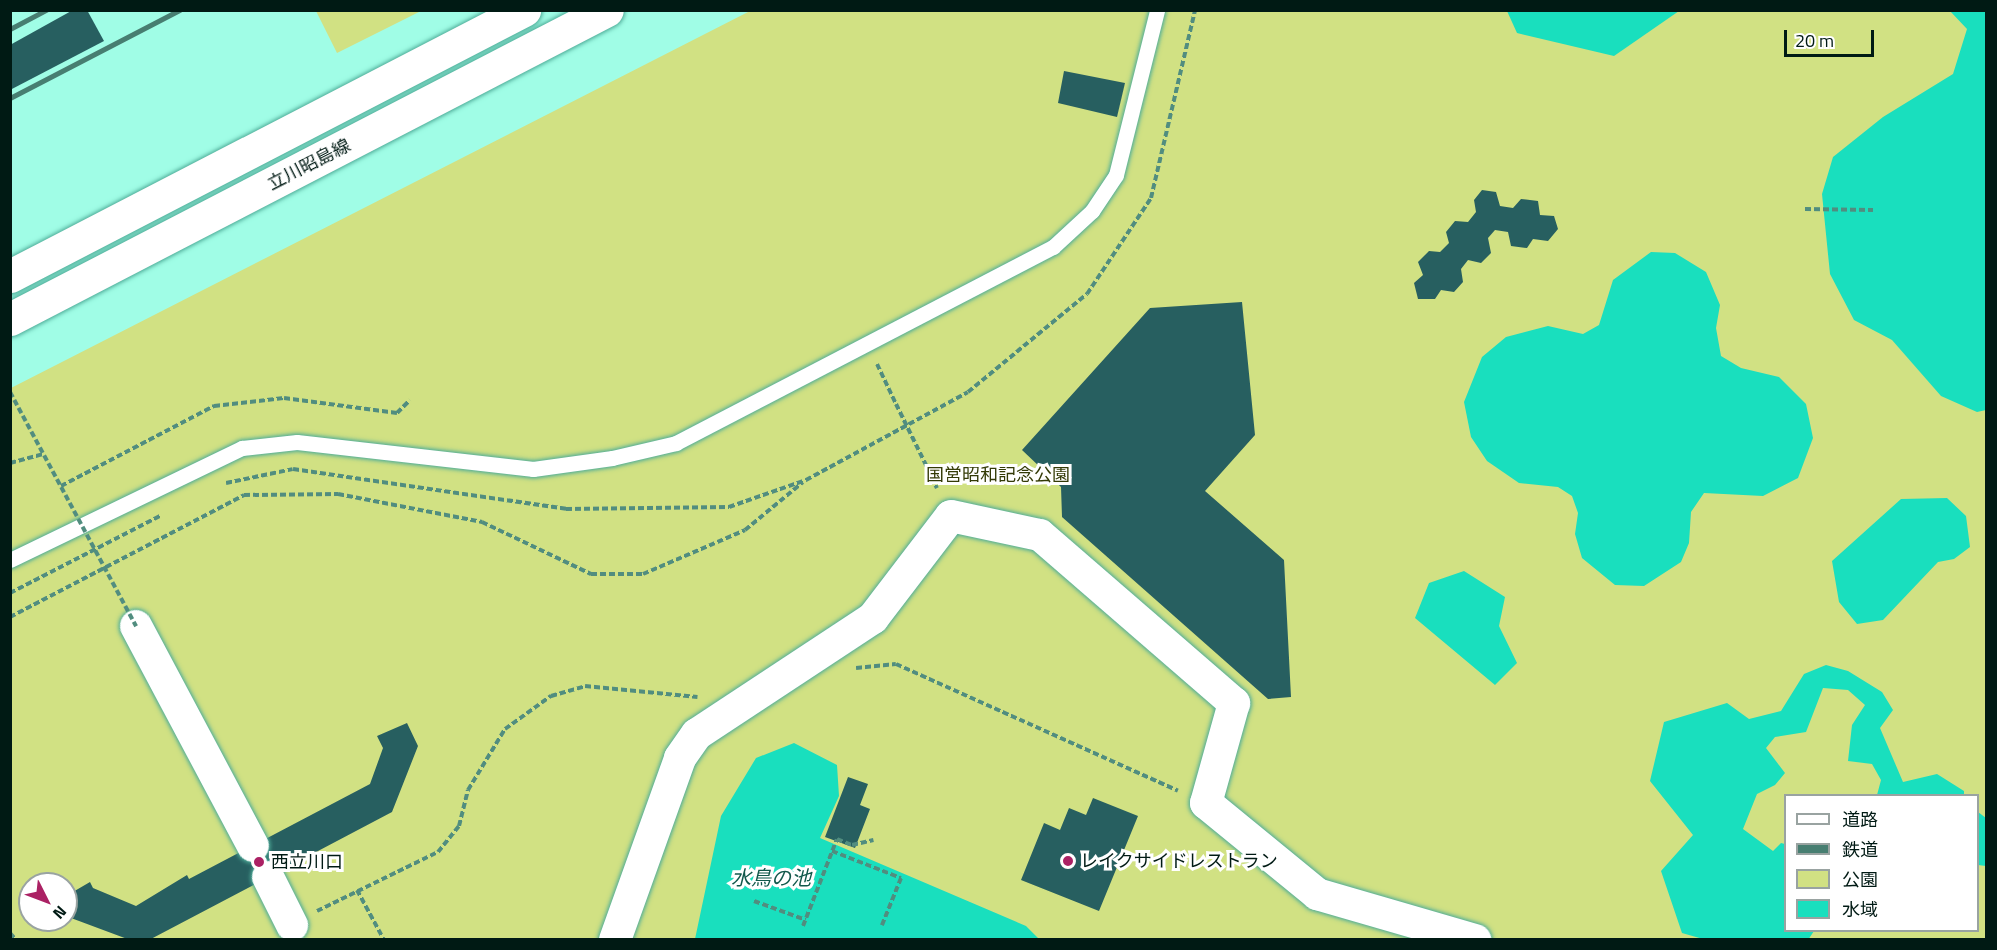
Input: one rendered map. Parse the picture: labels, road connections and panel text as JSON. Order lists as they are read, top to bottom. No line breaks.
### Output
{"streets":{"main road":["立川昭島線"]},"water":["水鳥の池"],"parks":["国営昭和記念公園"],"places":["レイクサイドレストラン","西立川口"],"legend":["道路","鉄道","公園","水域"],"scale_bar":"20 m","north":"bottom right"}
